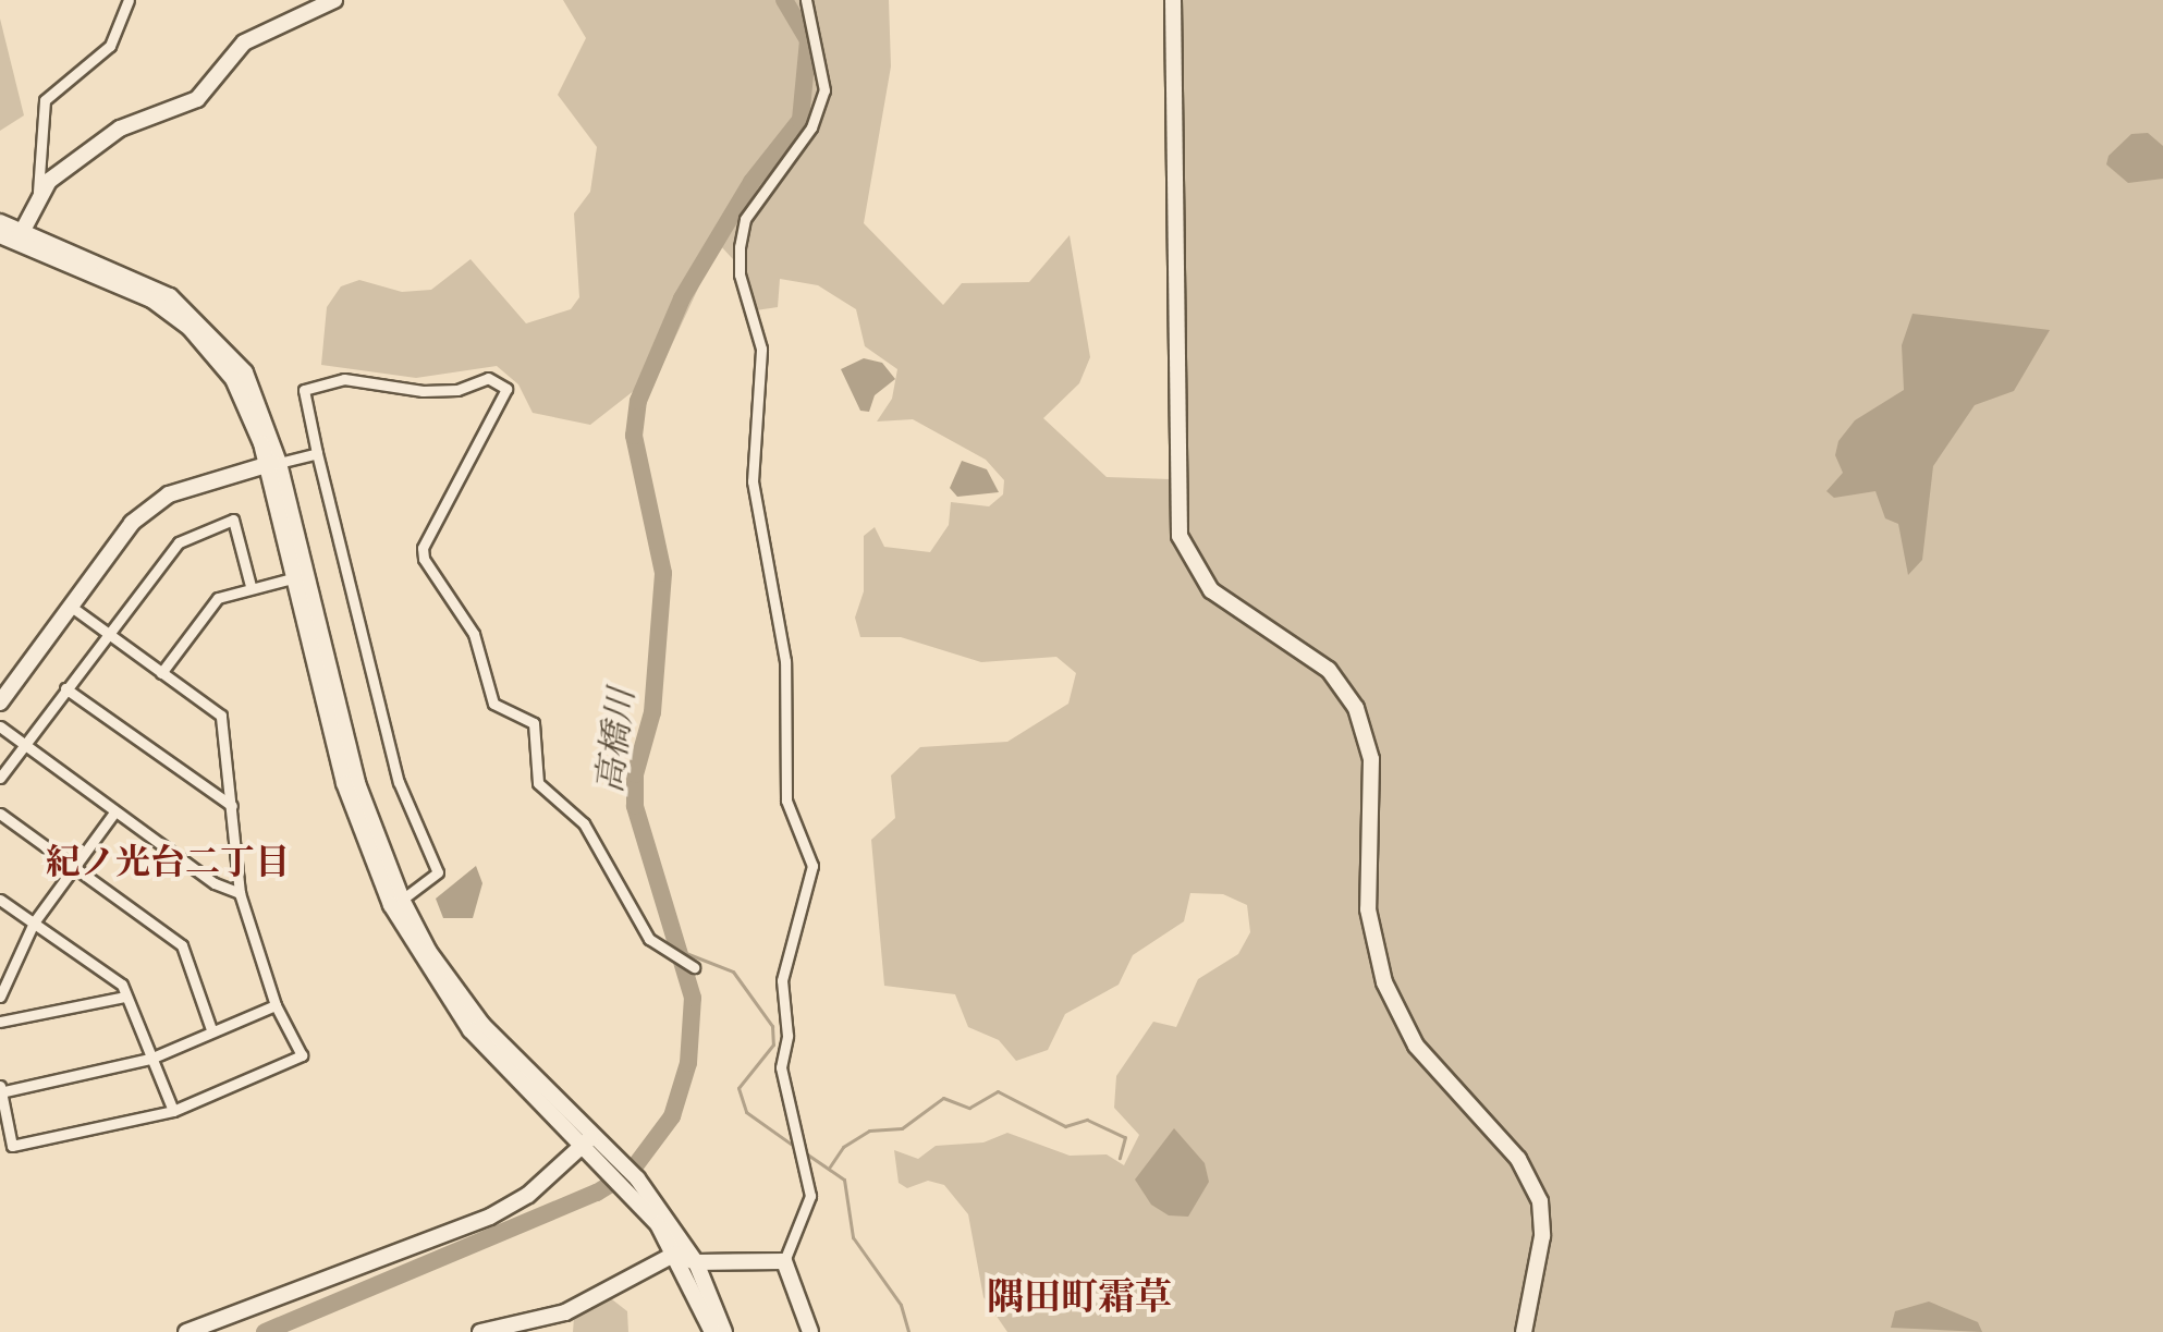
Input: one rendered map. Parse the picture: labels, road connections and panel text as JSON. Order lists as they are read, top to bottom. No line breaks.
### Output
{"districts":["紀ノ光台二丁目","隅田町霜草"],"water":["高橋川"]}
